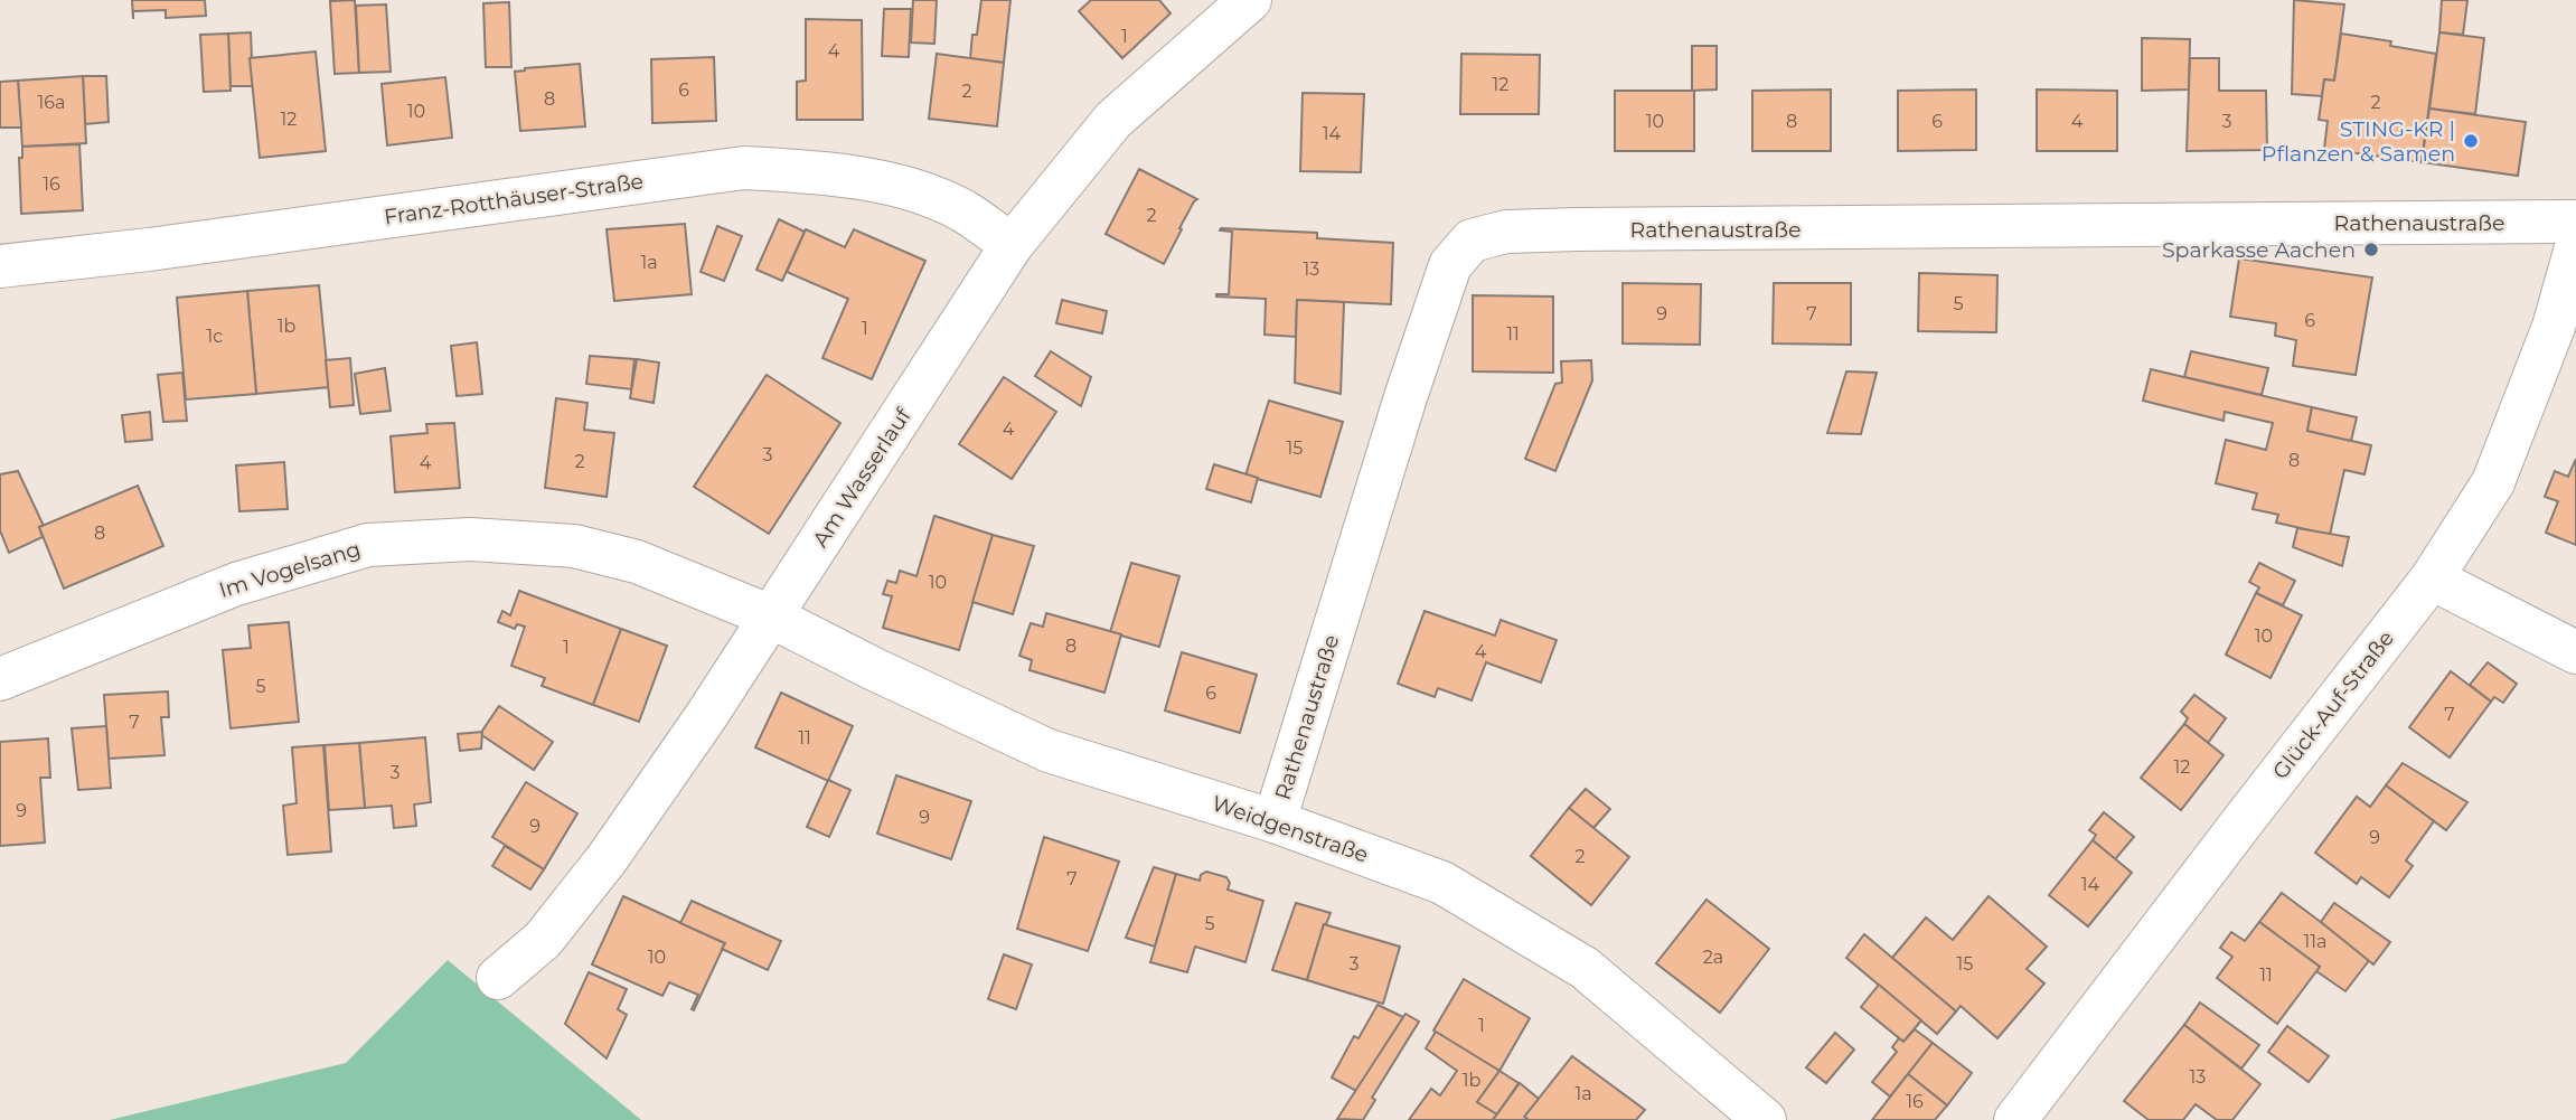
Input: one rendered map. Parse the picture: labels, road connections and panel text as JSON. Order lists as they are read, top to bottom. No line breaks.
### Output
{"streets":{"street":["Franz-Rotthäuser-Straße","Rathenaustraße","Am Wasserlauf","Im Vogelsang","Glück-Auf-Straße","Weidgenstraße"]},"crossings":[["Franz-Rotthäuser-Straße","Am Wasserlauf"],["Rathenaustraße","Weidgenstraße"],["Am Wasserlauf","Im Vogelsang"],["Am Wasserlauf","Weidgenstraße"],["Im Vogelsang","Weidgenstraße"]],"places":["STING-KR | Pflanzen & Samen","Sparkasse Aachen"],"house_numbers":["1","4","12","6","2","8","16a","2","10","12","10","8","6","4","3","14","16","2","1a","13","5","9","7","6","1b","1","11","1c","4","15","3","8","2","4","8","10","10","8","1","4","5","6","7","7","11","12","3","9","9","9","9","2","7","14","5","11a","10","2a","3","15","11","1","13","1b","1a","16"]}
